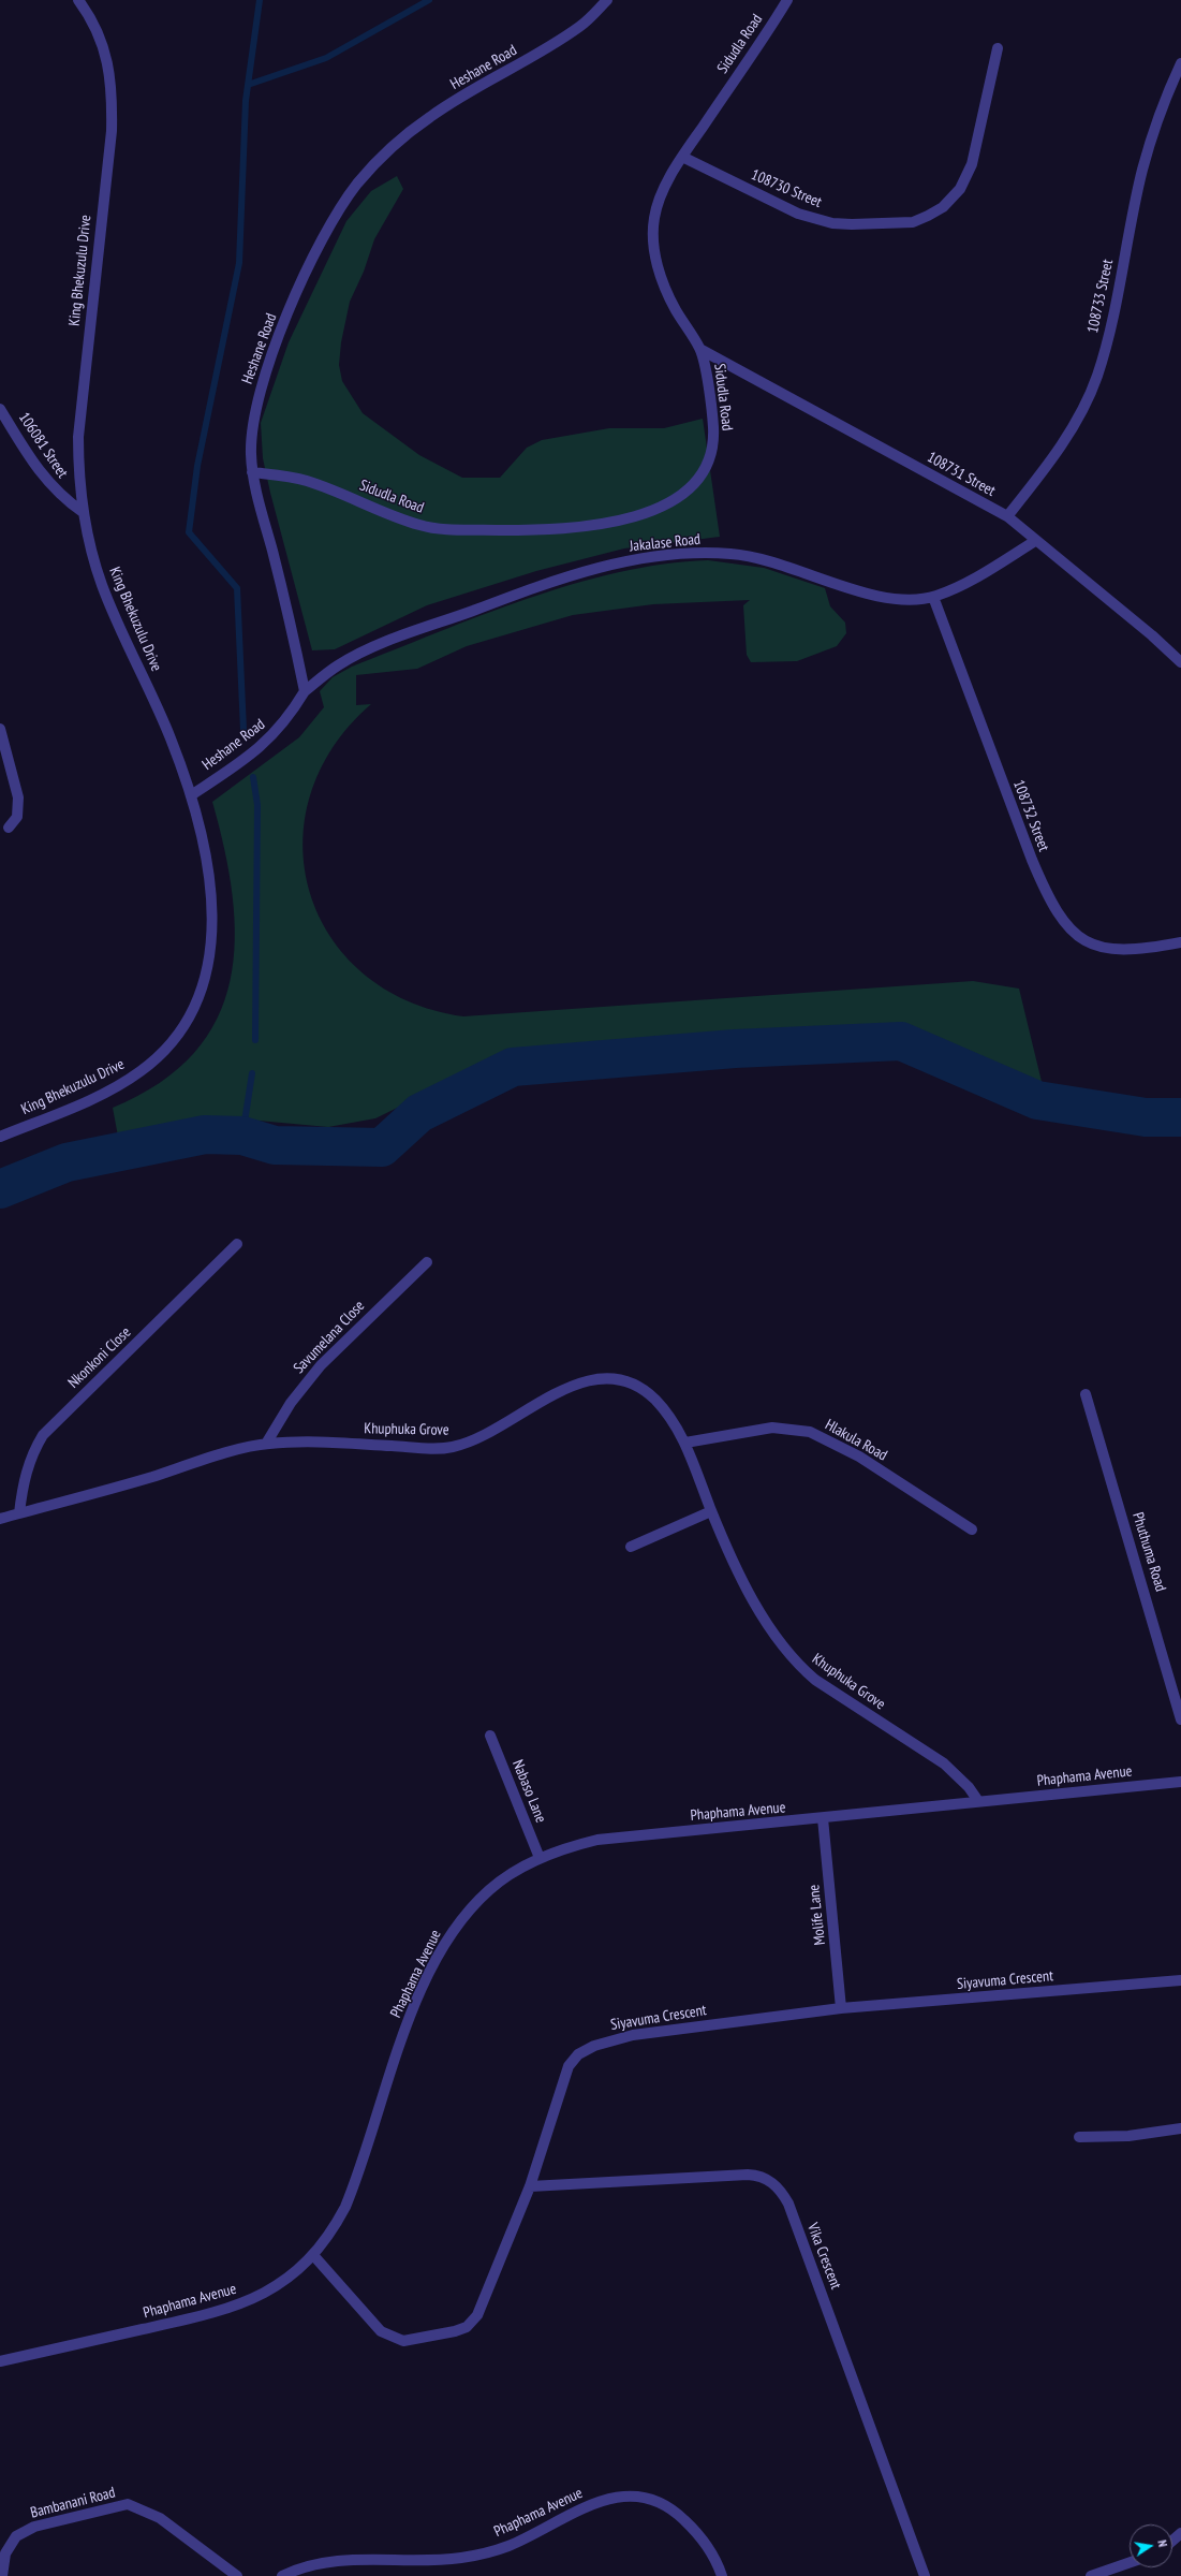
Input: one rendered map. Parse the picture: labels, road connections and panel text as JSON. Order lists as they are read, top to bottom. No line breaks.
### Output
{"streets":{"street":["Sidudla Road","Heshane Road","108730 Street","King Bhekuzulu Drive","108733 Street","106081 Street","108731 Street","Jakalase Road","108732 Street","Savumelana Close","Nkonkoni Close","Khuphuka Grove","Hlakula Road","Phuthuma Road","Phaphama Avenue","Nabaso Lane","Molife Lane","Siyavuma Crescent","Vika Crescent","Bambanani Road"]},"crossings":[["Sidudla Road","Heshane Road"],["Sidudla Road","108730 Street"],["Sidudla Road","108731 Street"],["Heshane Road","King Bhekuzulu Drive"],["Heshane Road","Jakalase Road"],["King Bhekuzulu Drive","106081 Street"],["108733 Street","108731 Street"],["108731 Street","Jakalase Road"],["Jakalase Road","108732 Street"],["Savumelana Close","Khuphuka Grove"],["Nkonkoni Close","Khuphuka Grove"],["Khuphuka Grove","Hlakula Road"],["Khuphuka Grove","Phaphama Avenue"],["Phaphama Avenue","Nabaso Lane"],["Phaphama Avenue","Molife Lane"],["Phaphama Avenue","Siyavuma Crescent"],["Molife Lane","Siyavuma Crescent"],["Siyavuma Crescent","Vika Crescent"]],"north":"right"}
